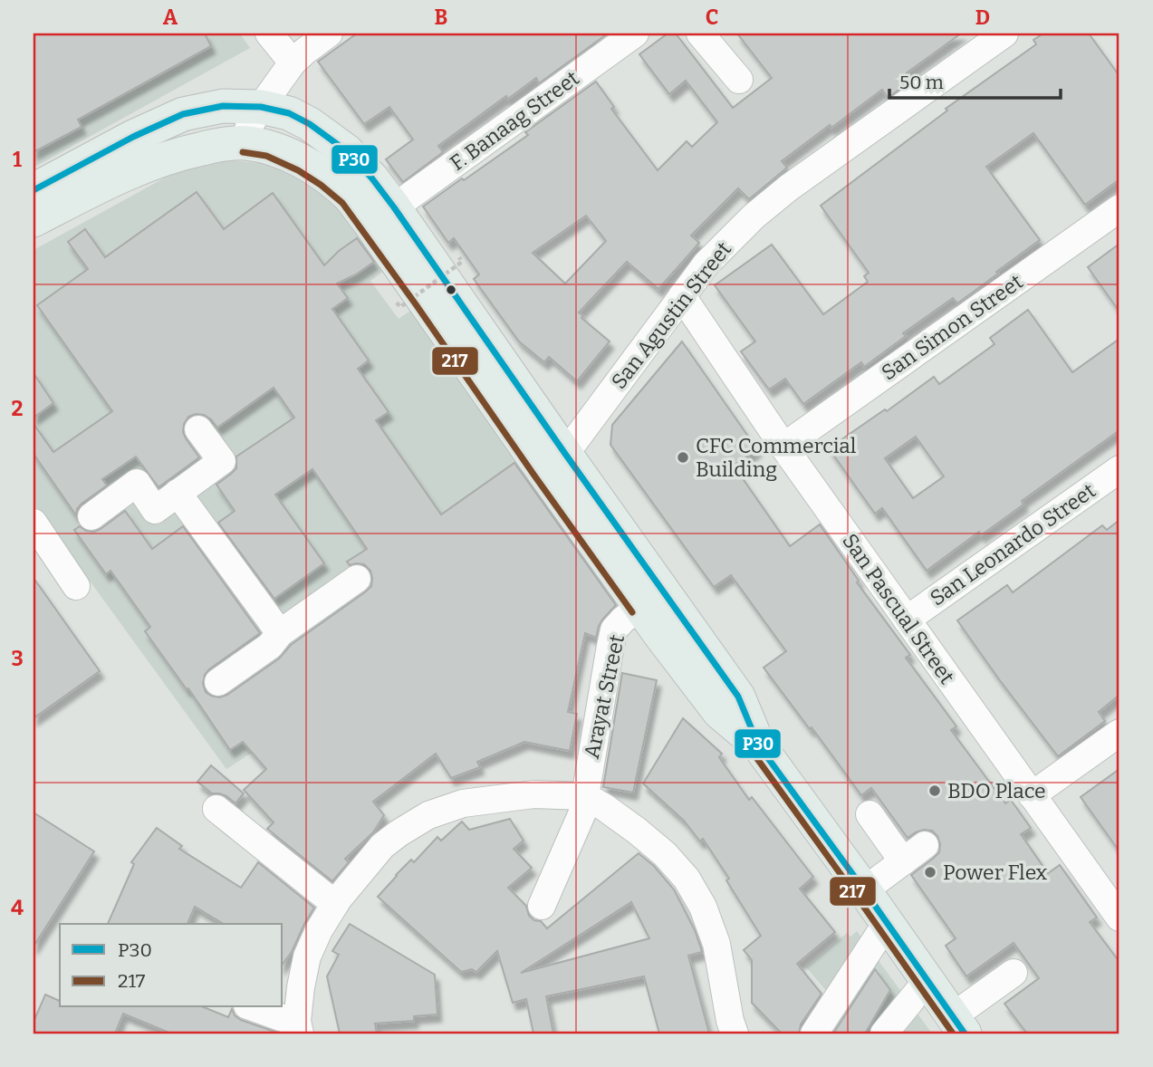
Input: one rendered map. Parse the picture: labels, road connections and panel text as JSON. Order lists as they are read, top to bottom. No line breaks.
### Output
{"streets":{"street":["F. Banaag Street","San Agustin Street","San Simon Street","San Leonardo Street","San Pascual Street","Arayat Street"]},"crossings":[["San Agustin Street","San Pascual Street"],["San Simon Street","San Pascual Street"],["San Leonardo Street","San Pascual Street"]],"places":["CFC Commercial Building","BDO Place","Power Flex"],"lines":["transit line P30","transit line 217"],"legend":["P30","217"],"scale_bar":"50 m","grid":{"columns":["A","B","C","D"],"rows":["1","2","3","4"]}}
